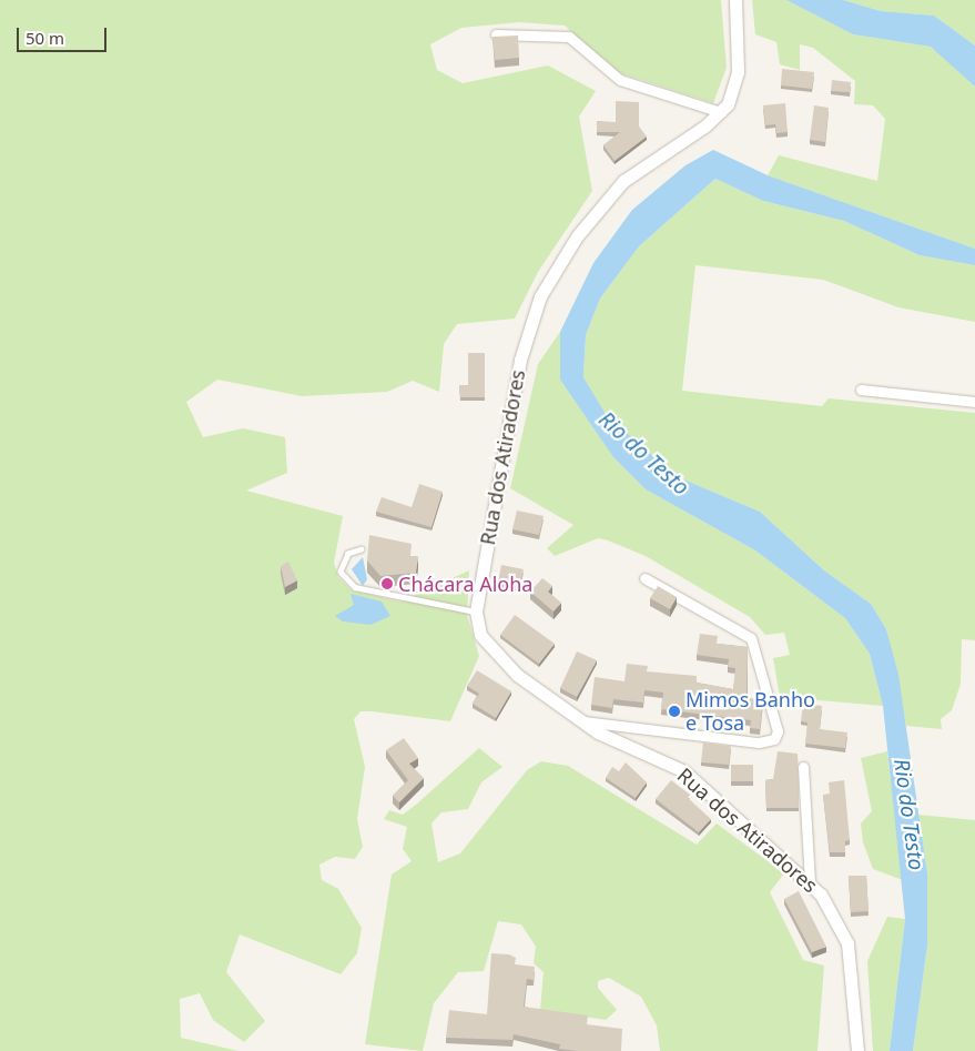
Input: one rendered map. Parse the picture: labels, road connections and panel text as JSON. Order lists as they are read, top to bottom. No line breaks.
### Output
{"streets":{"street":["Rua dos Atiradores"]},"water":["Rio do Testo"],"places":["Chácara Aloha","Mimos Banho e Tosa"],"scale_bar":"50 m"}
